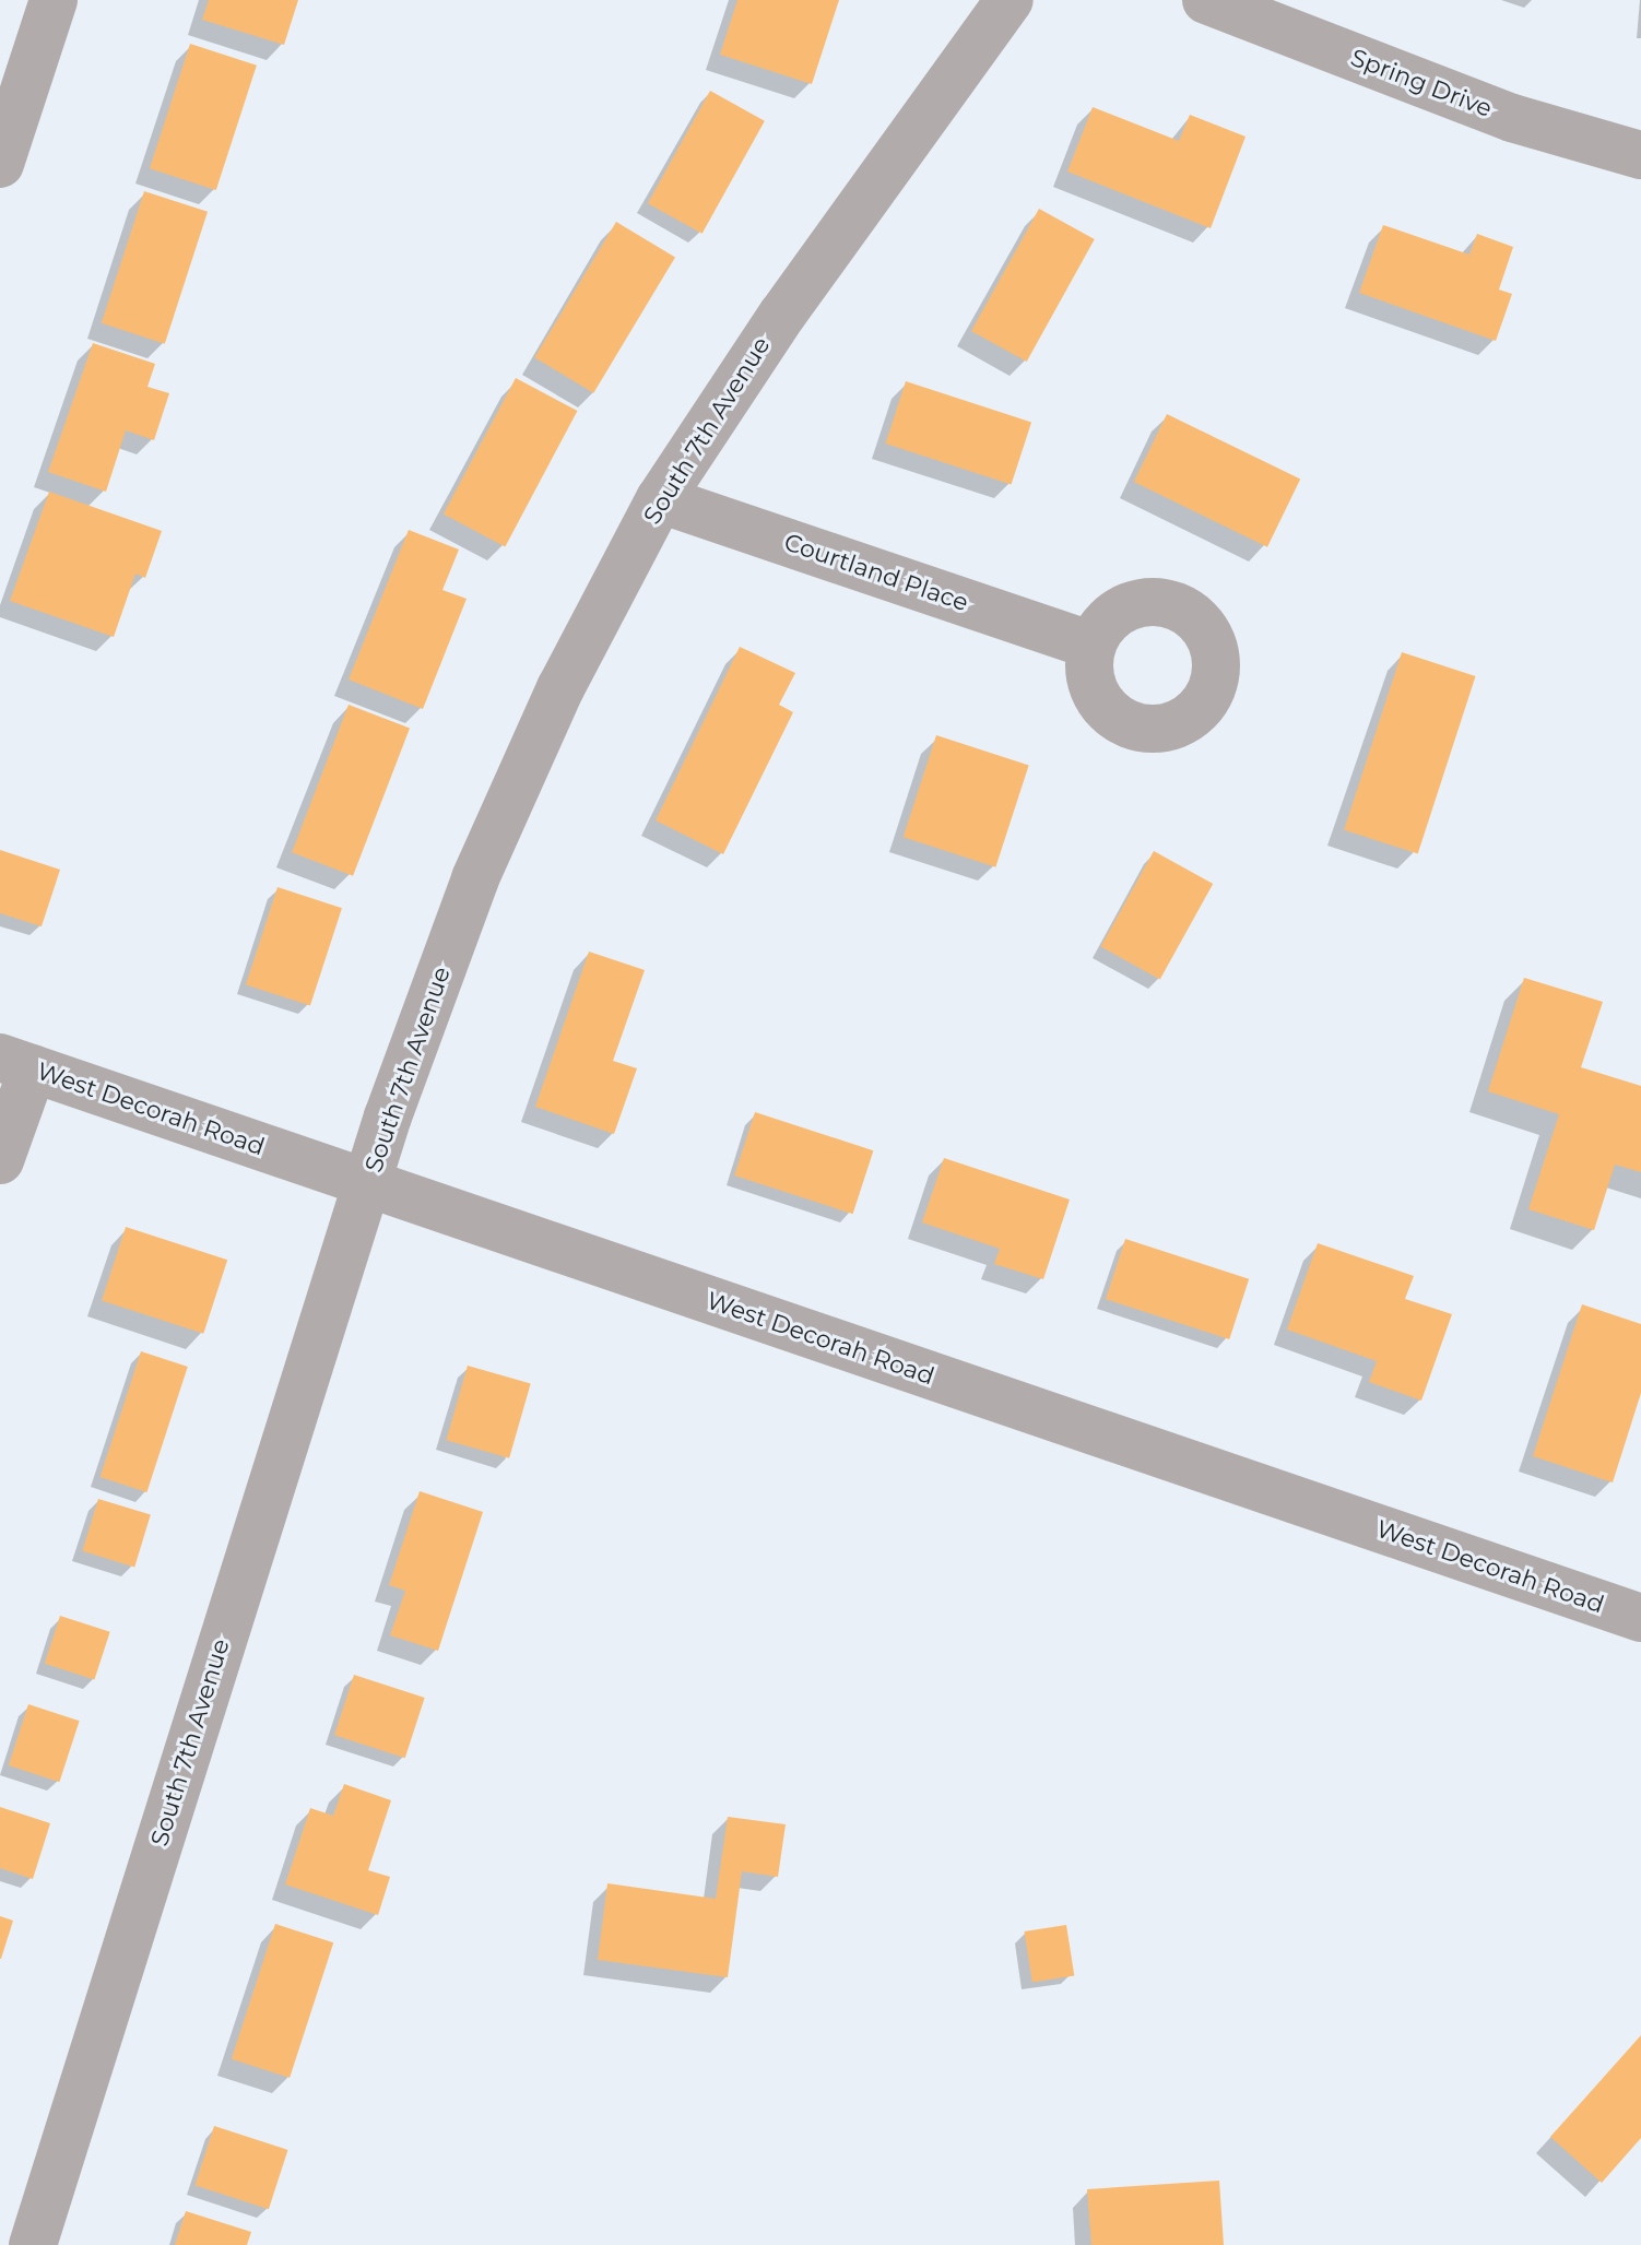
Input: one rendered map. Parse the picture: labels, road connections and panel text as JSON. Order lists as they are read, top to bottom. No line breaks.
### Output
{"streets":{"street":["Spring Drive","South 7th Avenue","Courtland Place","West Decorah Road"]},"crossings":[["South 7th Avenue","Courtland Place"],["South 7th Avenue","West Decorah Road"]]}
